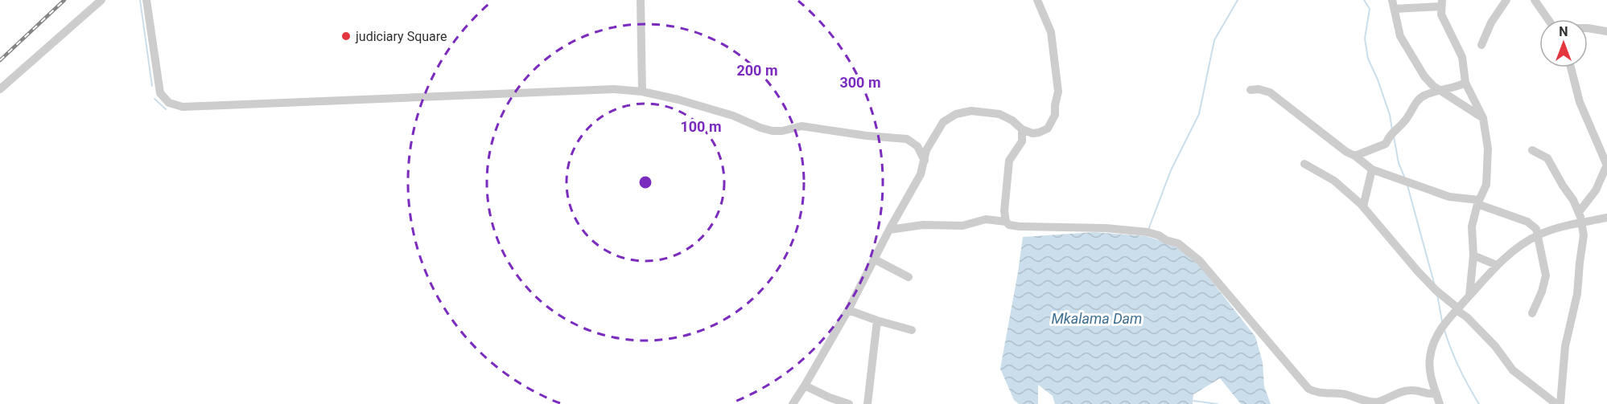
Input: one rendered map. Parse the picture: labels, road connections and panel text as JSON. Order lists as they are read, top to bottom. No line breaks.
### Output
{"water":["Mkalama Dam"],"places":["judiciary Square"],"north":"top","rings":["200 m","300 m","100 m"]}
